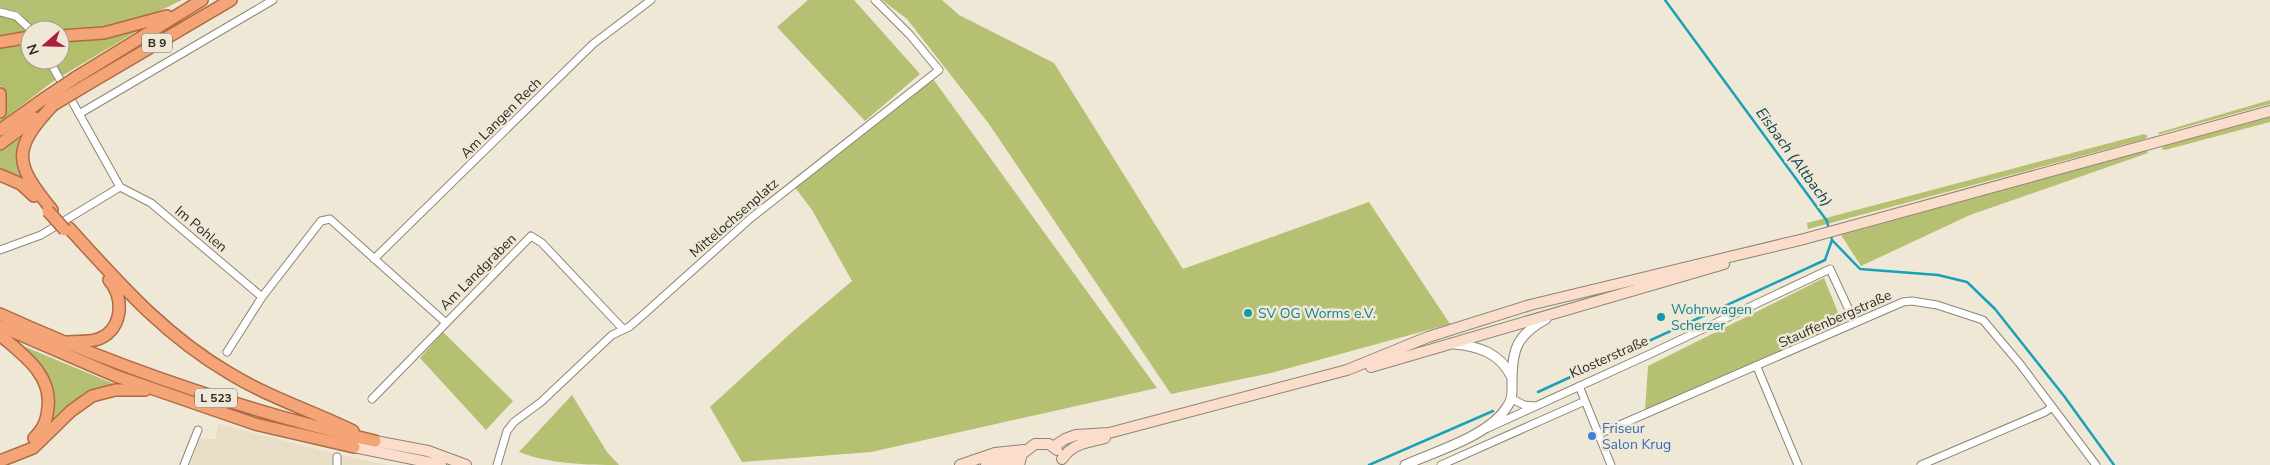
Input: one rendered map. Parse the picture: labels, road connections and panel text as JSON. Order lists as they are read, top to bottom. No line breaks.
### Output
{"streets":{"highway":["B 9","L 523"],"street":["Am Langen Rech","Mittelochsenplatz","Im Pohlen","Am Landgraben","Stauffenbergstraße","Klosterstraße"]},"crossings":[["Mittelochsenplatz","Am Landgraben"],["Stauffenbergstraße","Klosterstraße"]],"water":["Eisbach (Altbach)"],"places":["SV OG Worms e.V.","Wohnwagen Scherzer","Friseur Salon Krug"],"north":"left"}
